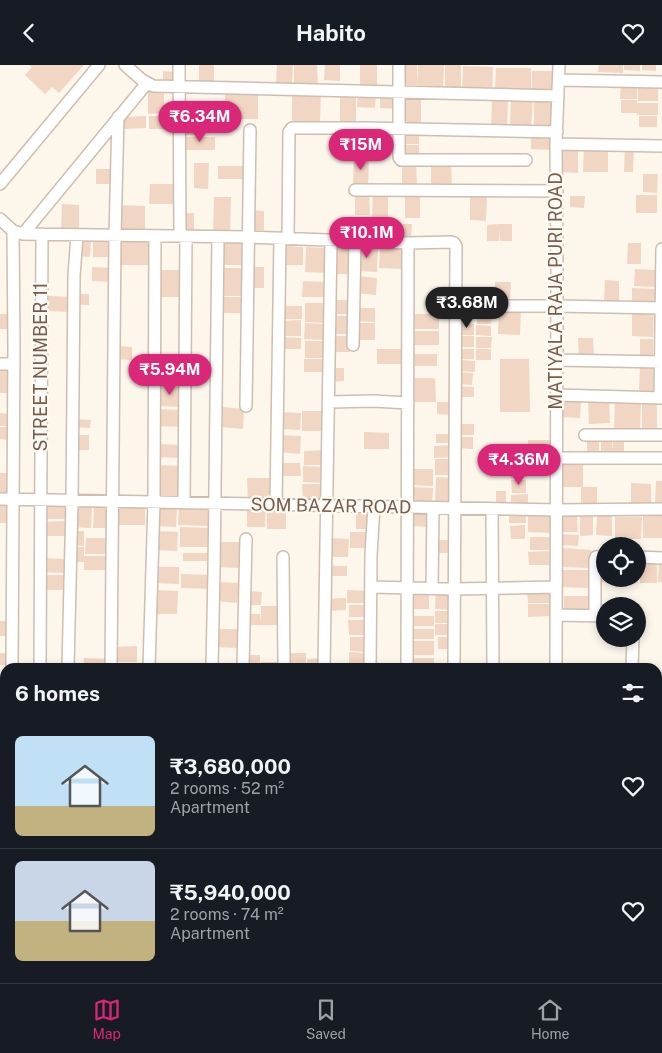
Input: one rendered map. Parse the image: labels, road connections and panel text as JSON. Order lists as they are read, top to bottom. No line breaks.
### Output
{"streets":{"street":["MATIYALA RAJA PURI ROAD","STREET NUMBER 11","SOM BAZAR ROAD"]},"crossings":[["MATIYALA RAJA PURI ROAD","SOM BAZAR ROAD"],["STREET NUMBER 11","SOM BAZAR ROAD"]],"page":{"header":"Habito","price":["₹6.34M","₹15M","₹10.1M","₹3.68M","₹5.94M","₹4.36M"],"heading":"6 homes","list":[{"name":"₹3,680,000","note":"2 rooms · 52 m² · Apartment"},{"name":"₹5,940,000","note":"2 rooms · 74 m² · Apartment"}],"tabs":["Map","Saved","Home"]}}
